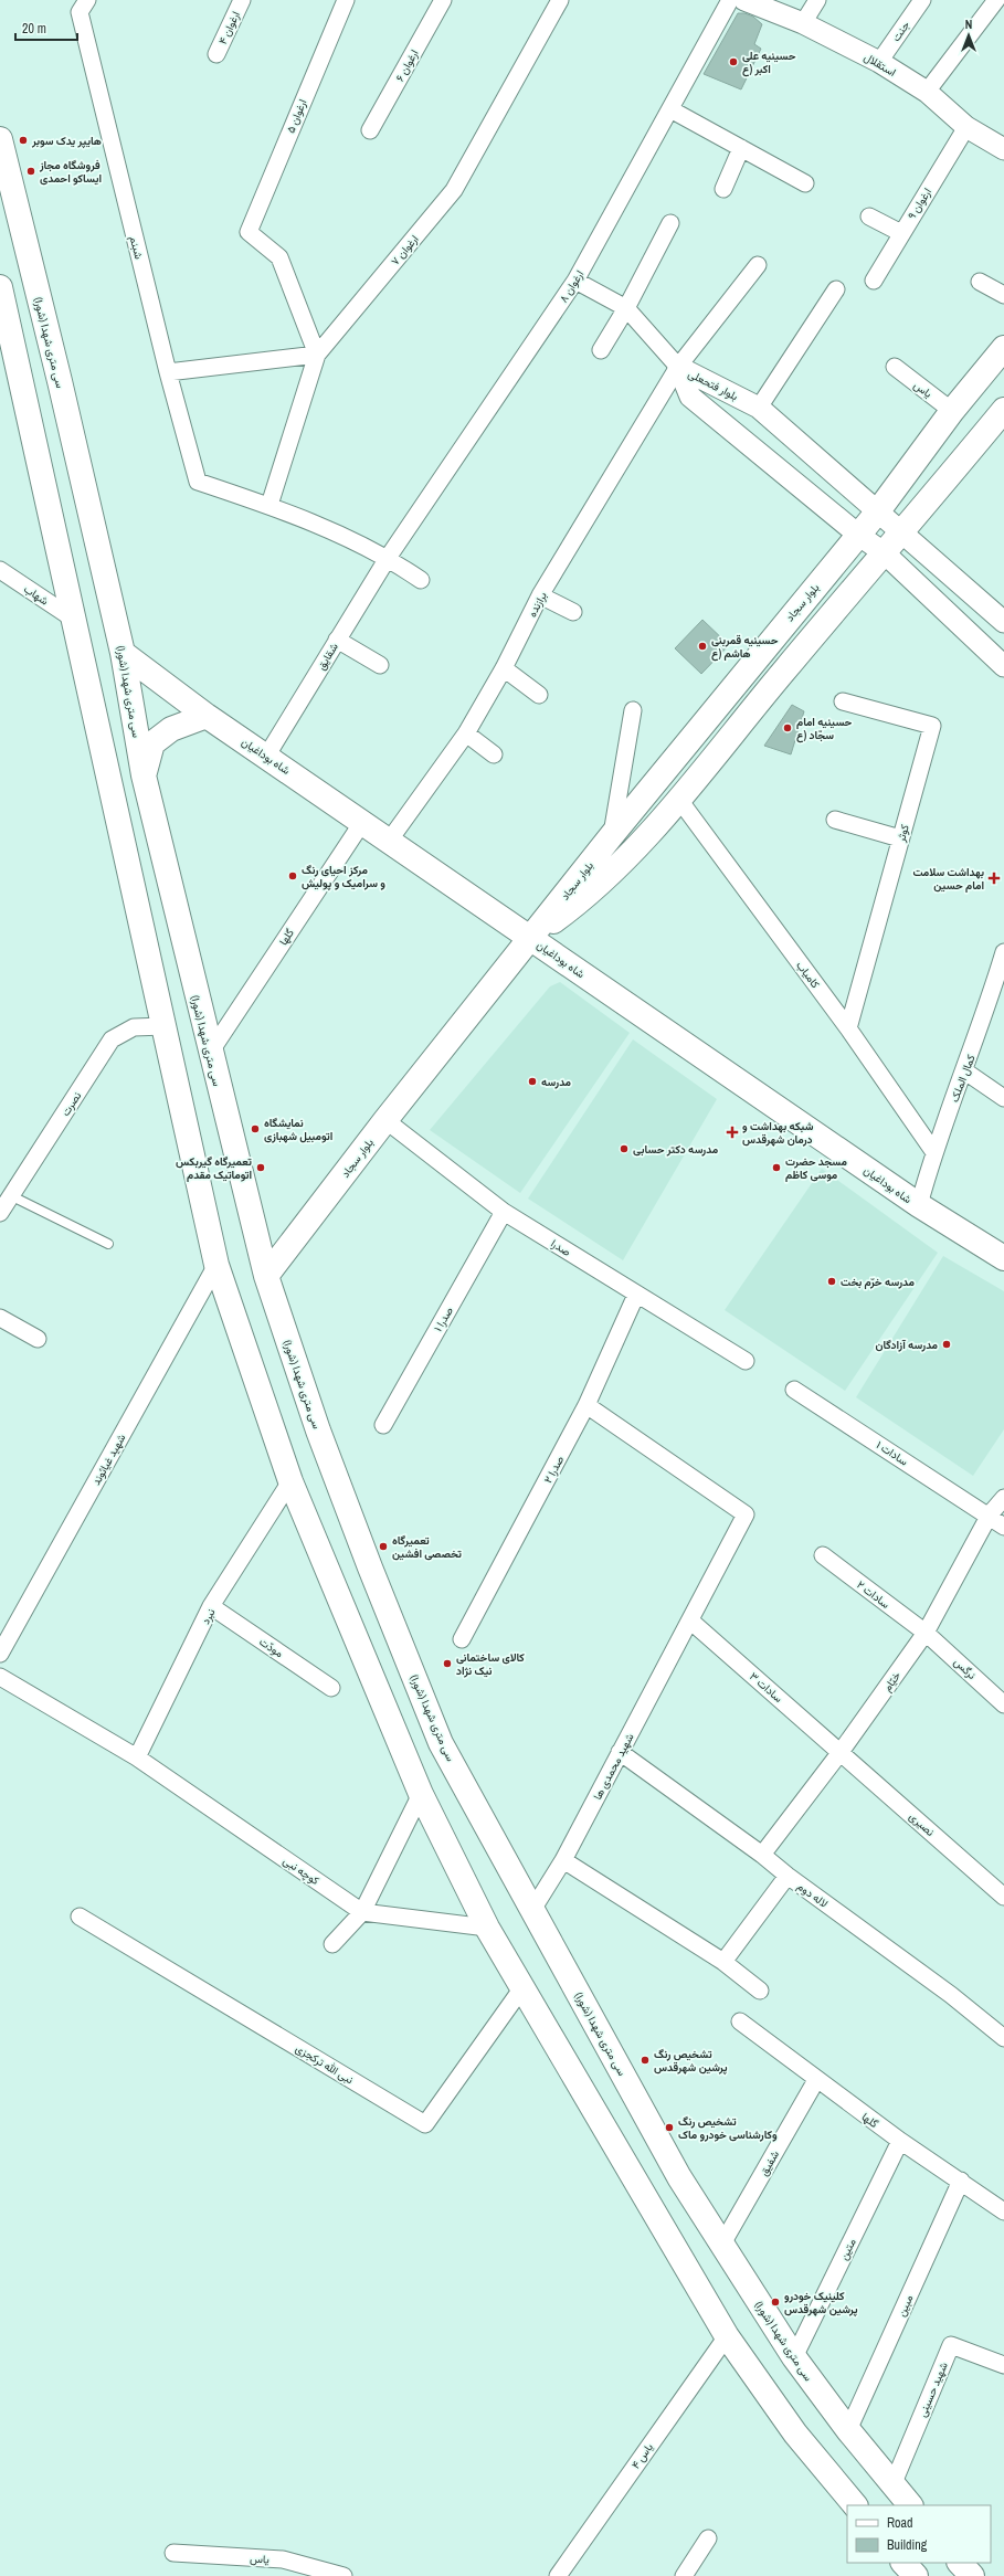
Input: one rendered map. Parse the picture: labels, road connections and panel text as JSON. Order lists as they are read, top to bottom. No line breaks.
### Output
{"streets":{"main road":["سی متری شهدا (شورا)","بلوار سجاد","شاه بوداغیان"],"street":["ارغوان ۴","جنت","استقلال","ارغوان ۶","ارغوان ۵","ارغوان ۹","شبنم","ارغوان ۷","ارغوان ۸","بلوار فتحعلی","یاس","شهاب","برازنده","شقایق","کوثر","گلها","کامیاب","کمال الملک","نصرت","صدرا","صدرا ۱","سادات ۱","شهید غیاثوند","صدرا ۲","سادات ۲","نبرد","مودّت","نرگس","خیّام","سادات ۳","شهید محمدی ها","نصیری","کوچه نبی","لاله دوم","نبی الله ترکجزی","شفیق","متین","مبین","شهید حسینی","یاس ۴"]},"crossings":[["جنت","استقلال"],["استقلال","ارغوان ۹"],["ارغوان ۵","ارغوان ۷"],["شبنم","ارغوان ۷"],["ارغوان ۸","شقایق"],["سی متری شهدا (شورا)","بلوار سجاد"],["سی متری شهدا (شورا)","شاه بوداغیان"],["سی متری شهدا (شورا)","گلها"],["سی متری شهدا (شورا)","شهید محمدی ها"],["سی متری شهدا (شورا)","شفیق"],["سی متری شهدا (شورا)","متین"],["سی متری شهدا (شورا)","مبین"],["سی متری شهدا (شورا)","شهید حسینی"],["بلوار فتحعلی","بلوار سجاد"],["بلوار فتحعلی","برازنده"],["یاس","بلوار سجاد"],["بلوار سجاد","شاه بوداغیان"],["بلوار سجاد","کامیاب"],["بلوار سجاد","صدرا"],["برازنده","شاه بوداغیان"],["شقایق","شاه بوداغیان"],["شاه بوداغیان","گلها"],["شاه بوداغیان","کمال الملک"],["کوثر","کامیاب"],["گلها","شفیق"],["گلها","متین"],["گلها","مبین"],["کامیاب","کمال الملک"],["صدرا","صدرا ۱"],["صدرا","صدرا ۲"],["سادات ۱","خیّام"],["صدرا ۲","شهید محمدی ها"],["سادات ۲","نرگس"],["سادات ۲","خیّام"],["نبرد","مودّت"],["نبرد","کوچه نبی"],["نرگس","خیّام"],["خیّام","سادات ۳"],["خیّام","نصیری"],["خیّام","لاله دوم"],["سادات ۳","شهید محمدی ها"],["سادات ۳","نصیری"],["شهید محمدی ها","لاله دوم"]],"places":{"other":["حسینیه علی اکبر (ع","هایپر یدک سوبر","فروشگاه مجاز ایساکو احمدی","حسینیه قمربنی هاشم (ع","حسینیه امام سجّاد (ع","مرکز احیای رنگ و سرامیک و پولیش","مدرسه","نمایشگاه اتومبیل شهبازی","مدرسه دکتر حسابی","تعمیرگاه گیربکس اتوماتیک مقدم","مسجد حضرت موسی کاظم","مدرسه خرّم بخت","مدرسه آزادگان","تعمیرگاه تخصصی افشین","کالای ساختمانی نیک نژاد","تشخیص رنگ پرشین شهرقدس","تشخیص رنگ وکارشناسی خودرو ماک","کلینیک خودرو پرشین شهرقدس"],"health":["بهداشت سلامت امام حسین","شبکه بهداشت و درمان شهرقدس"]},"legend":["Road","Building"],"scale_bar":"20 m","north":"top"}
